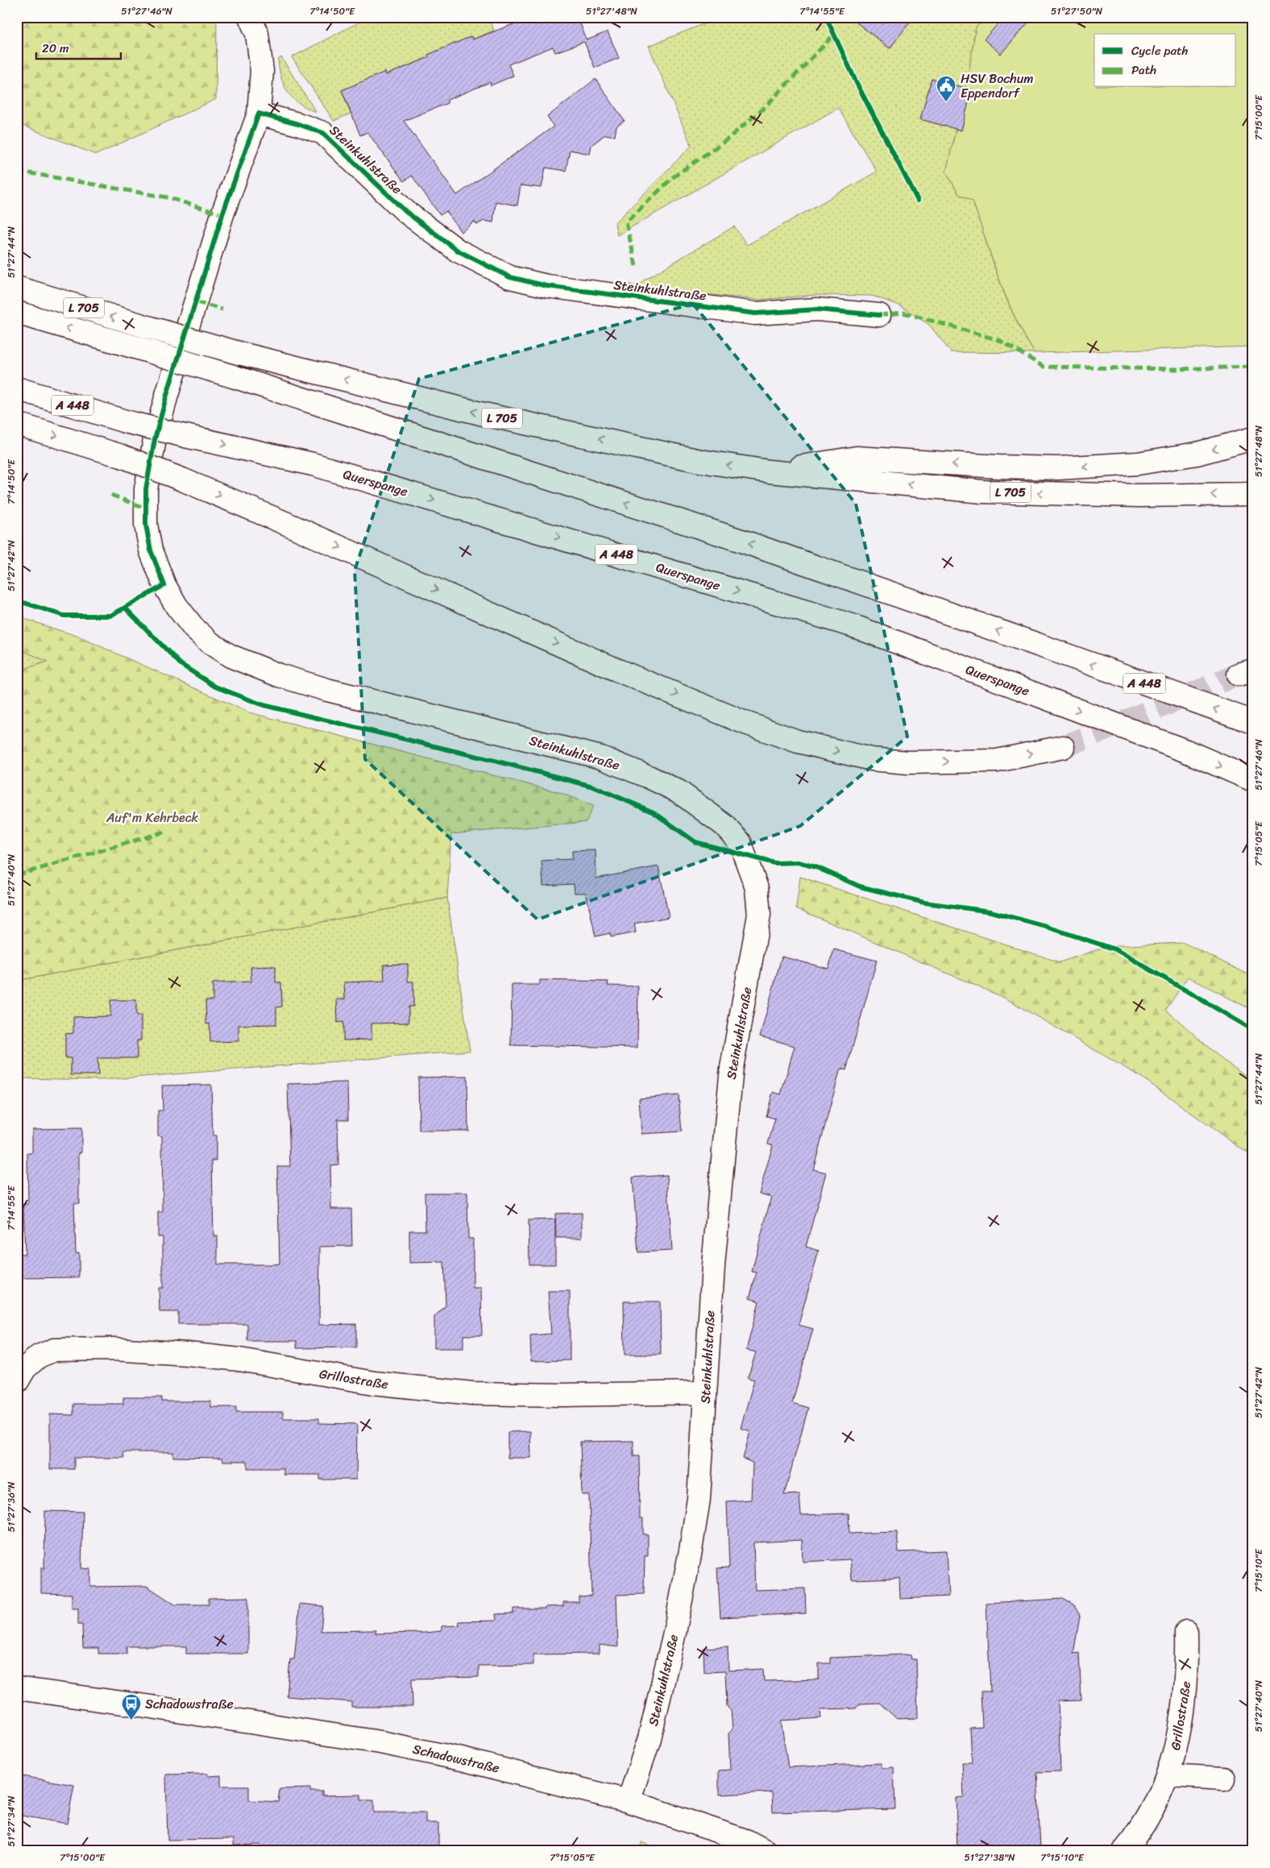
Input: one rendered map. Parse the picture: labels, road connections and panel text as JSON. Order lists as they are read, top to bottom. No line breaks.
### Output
{"streets":{"main road":["Steinkuhlstraße","L 705","A 448","Querspange","Grillostraße","Schadowstraße"]},"crossings":[["Steinkuhlstraße","Grillostraße"],["Steinkuhlstraße","Schadowstraße"]],"parks":["Auf'm Kehrbeck"],"places":{"public building":["HSV Bochum Eppendorf"],"bus stop":["Schadowstraße"]},"legend":["Cycle path","Path"],"scale_bar":"20 m","coordinates":["51°27'46\"N","7°14'50\"E","51°27'48\"N","7°14'55\"E","51°27'50\"N","7°15'00\"E","51°27'44\"N","51°27'42\"N","7°15'05\"E","51°27'40\"N","51°27'36\"N","7°15'10\"E","51°27'34\"N","51°27'38\"N"]}
